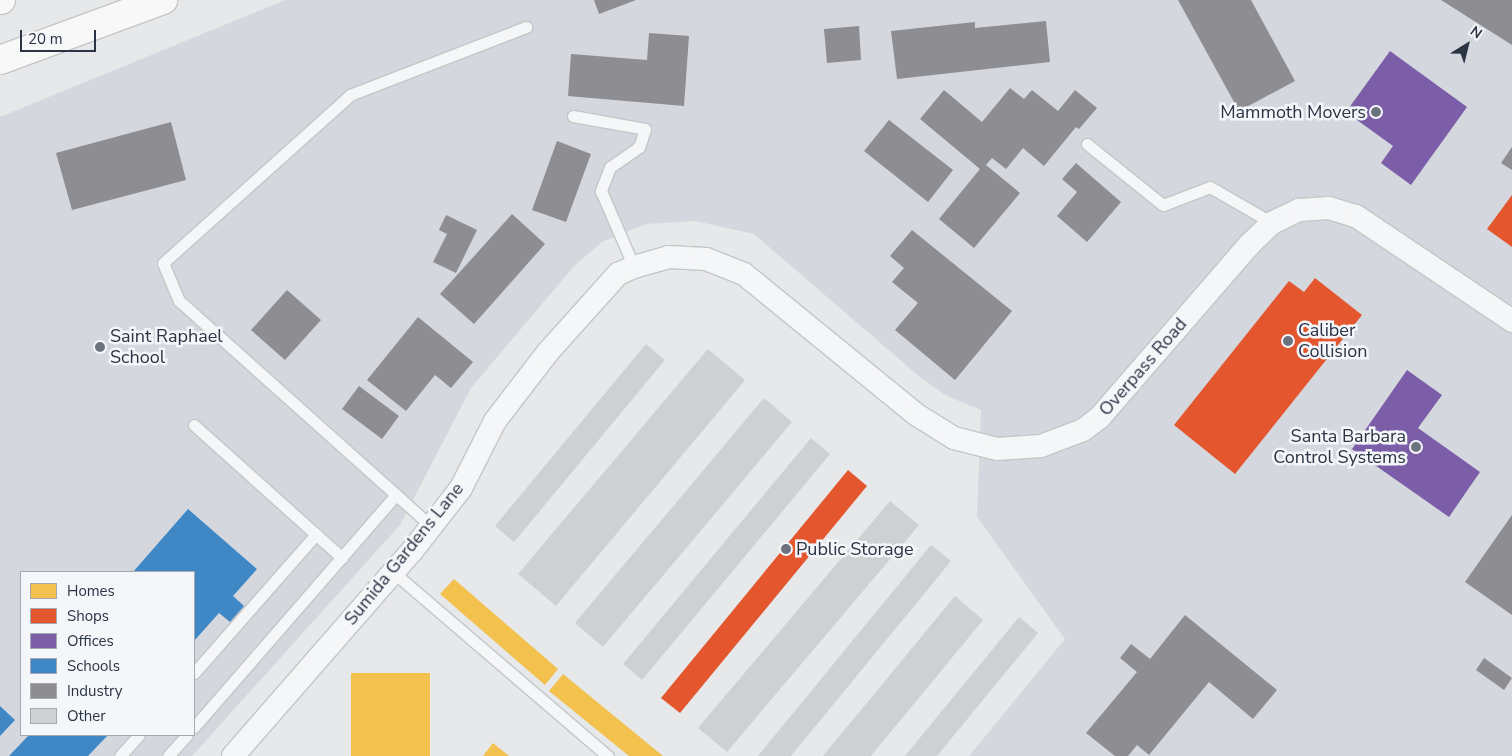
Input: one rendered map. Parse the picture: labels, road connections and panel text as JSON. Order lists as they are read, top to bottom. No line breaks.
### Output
{"streets":{"street":["Overpass Road","Sumida Gardens Lane"]},"crossings":[["Overpass Road","Sumida Gardens Lane"]],"places":["Mammoth Movers","Caliber Collision","Saint Raphael School","Santa Barbara Control Systems","Public Storage"],"legend":["Homes","Shops","Offices","Schools","Industry","Other"],"scale_bar":"20 m","north":"top right"}
